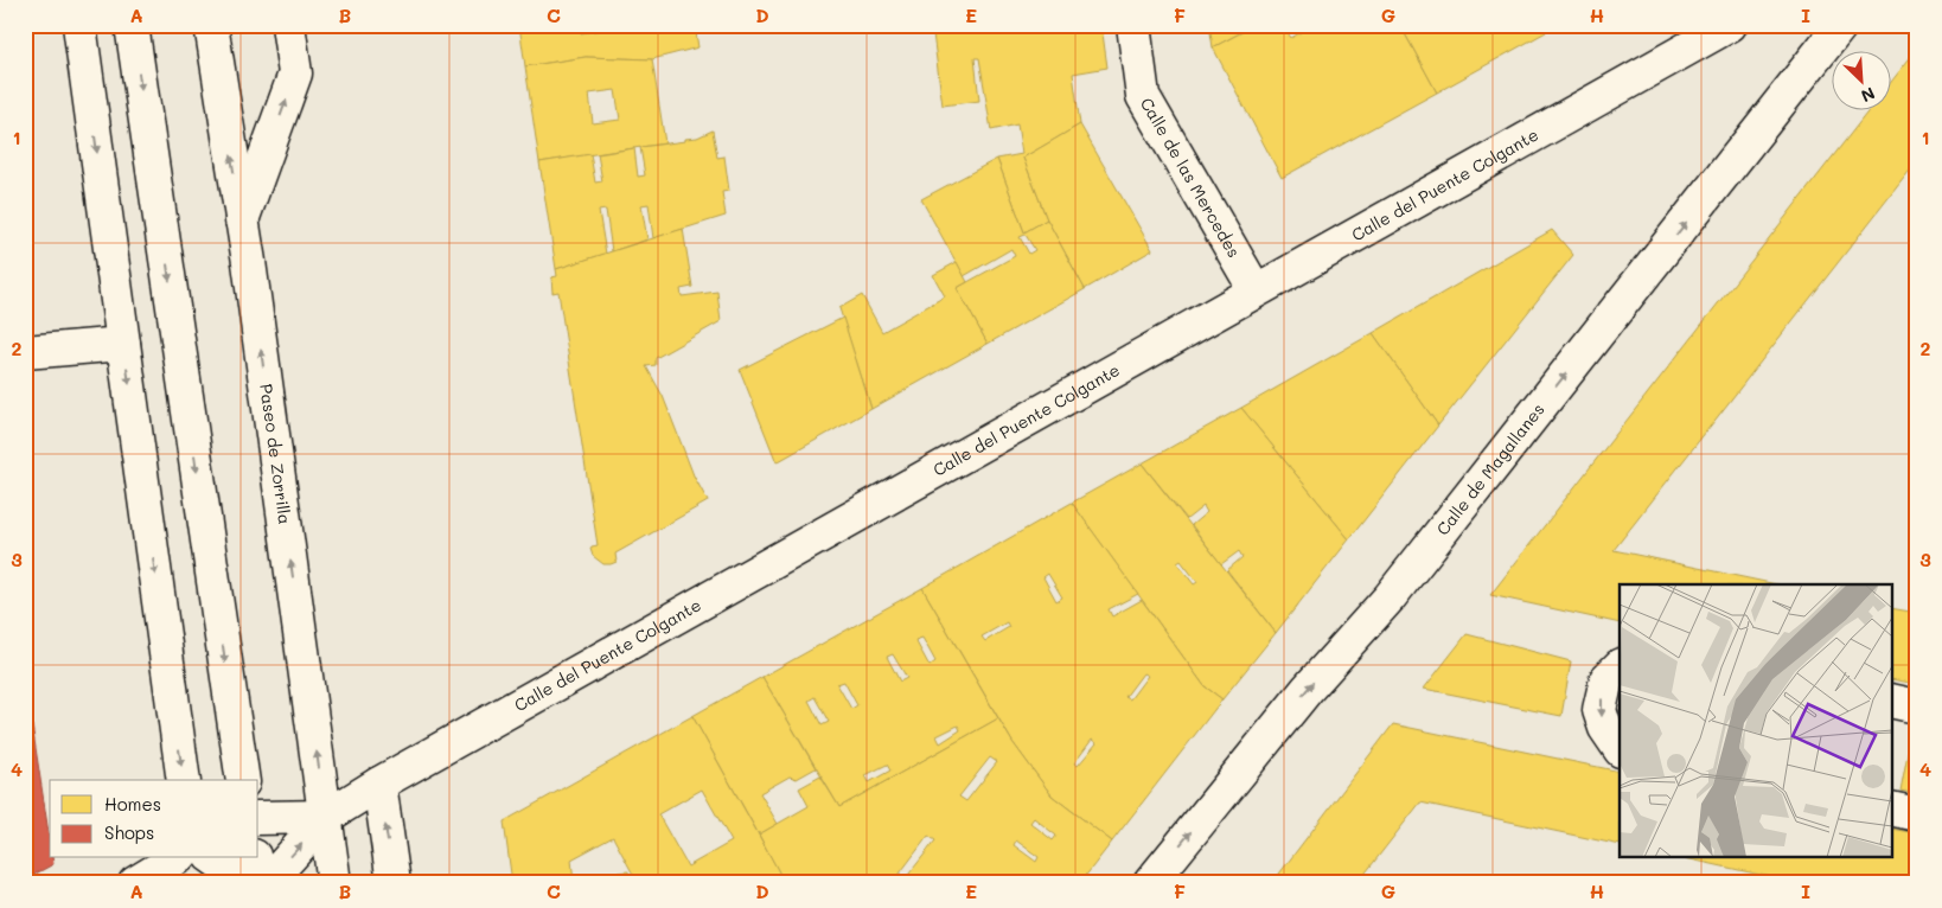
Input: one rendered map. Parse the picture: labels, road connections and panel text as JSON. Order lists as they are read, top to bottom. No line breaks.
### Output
{"streets":{"street":["Calle de las Mercedes","Calle del Puente Colgante","Paseo de Zorrilla","Calle de Magallanes"]},"crossings":[["Calle de las Mercedes","Calle del Puente Colgante"],["Calle del Puente Colgante","Paseo de Zorrilla"]],"one_way":["Calle de Magallanes"],"legend":["Homes","Shops"],"north":"bottom right","grid":{"columns":["A","B","C","D","E","F","G","H","I"],"rows":["1","2","3","4"]}}
